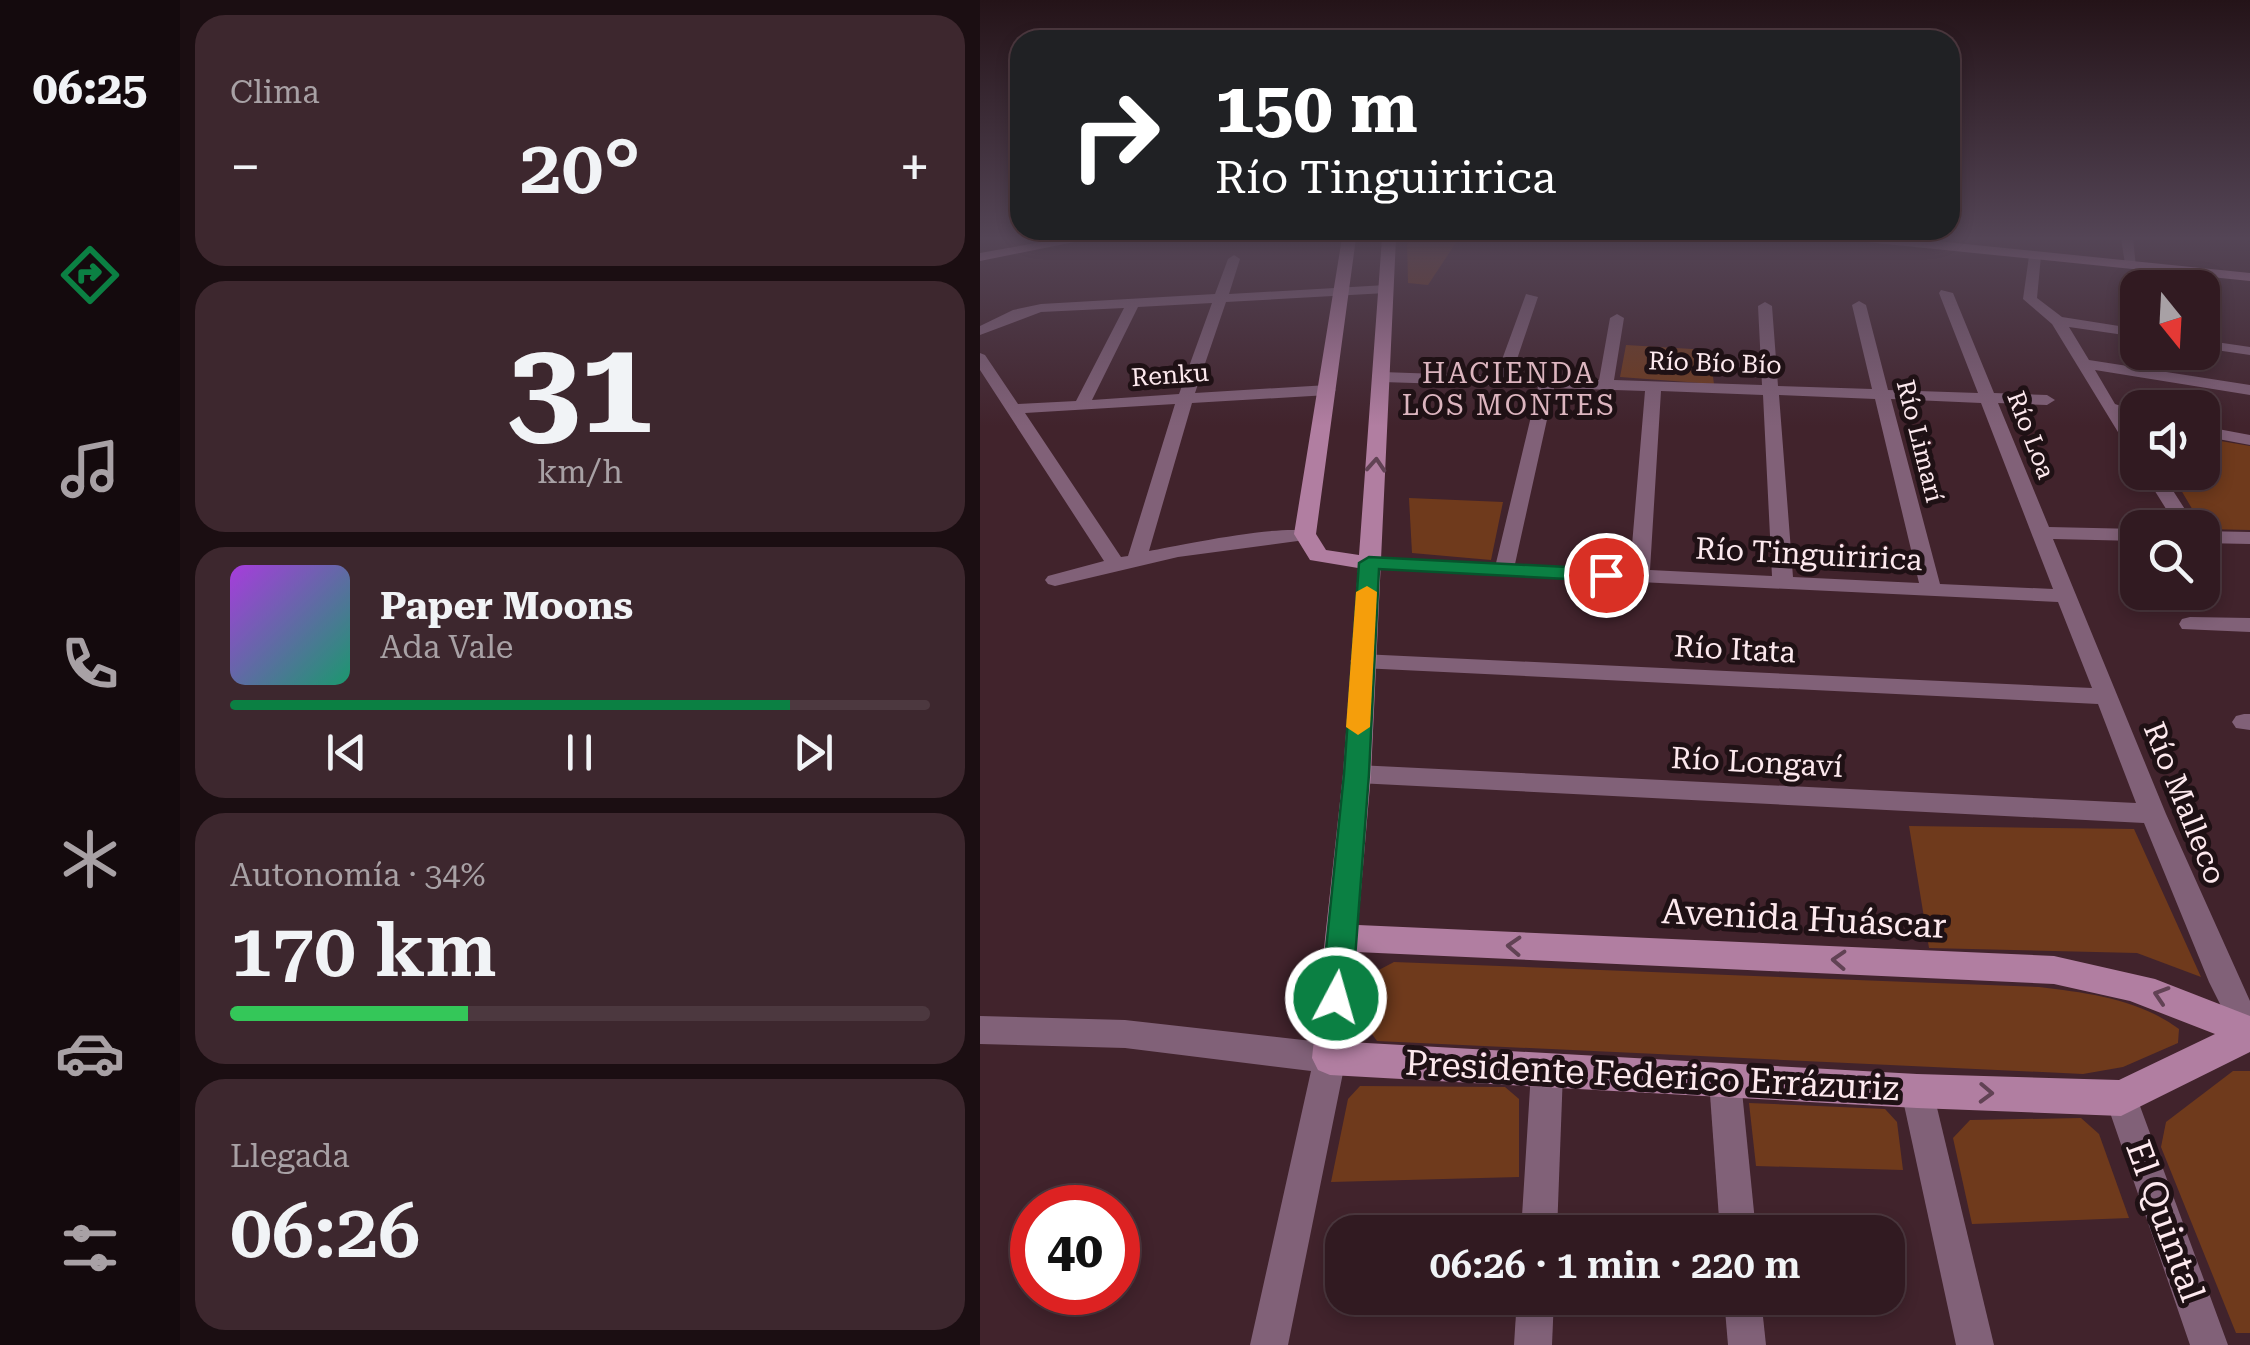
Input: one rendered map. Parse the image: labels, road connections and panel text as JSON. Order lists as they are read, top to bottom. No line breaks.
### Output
{"streets":{"street":["Río Bío Bío","Renku","Río Loa","Río Limarí","Río Tinguiririca","Río Itata","Río Longaví","Río Malleco","Avenida Huáscar","Presidente Federico Errázuriz","El Quintal"]},"crossings":[["Río Bío Bío","Río Loa"],["Río Bío Bío","Río Limarí"],["Río Loa","Río Tinguiririca"],["Río Loa","Río Malleco"],["Río Limarí","Río Tinguiririca"],["Río Tinguiririca","Río Malleco"],["Río Itata","Río Malleco"],["Río Longaví","Río Malleco"],["Río Malleco","Avenida Huáscar"],["Río Malleco","Presidente Federico Errázuriz"],["Avenida Huáscar","Presidente Federico Errázuriz"],["Presidente Federico Errázuriz","El Quintal"]],"one_way":["Avenida Huáscar"],"districts":["HACIENDA LOS MONTES"],"north":"bottom","page":{"tabs":"06:25","tile":["Clima",["31","km/h"],["Autonomía · 34%","170 km"],["Llegada","06:26"]],"turn":["150 m","Río Tinguiririca"],"heat":["−","20°","+"],"song":["Paper Moons","Ada Vale"],"limit":"40","trip":"06:26 · 1 min · 220 m"}}
